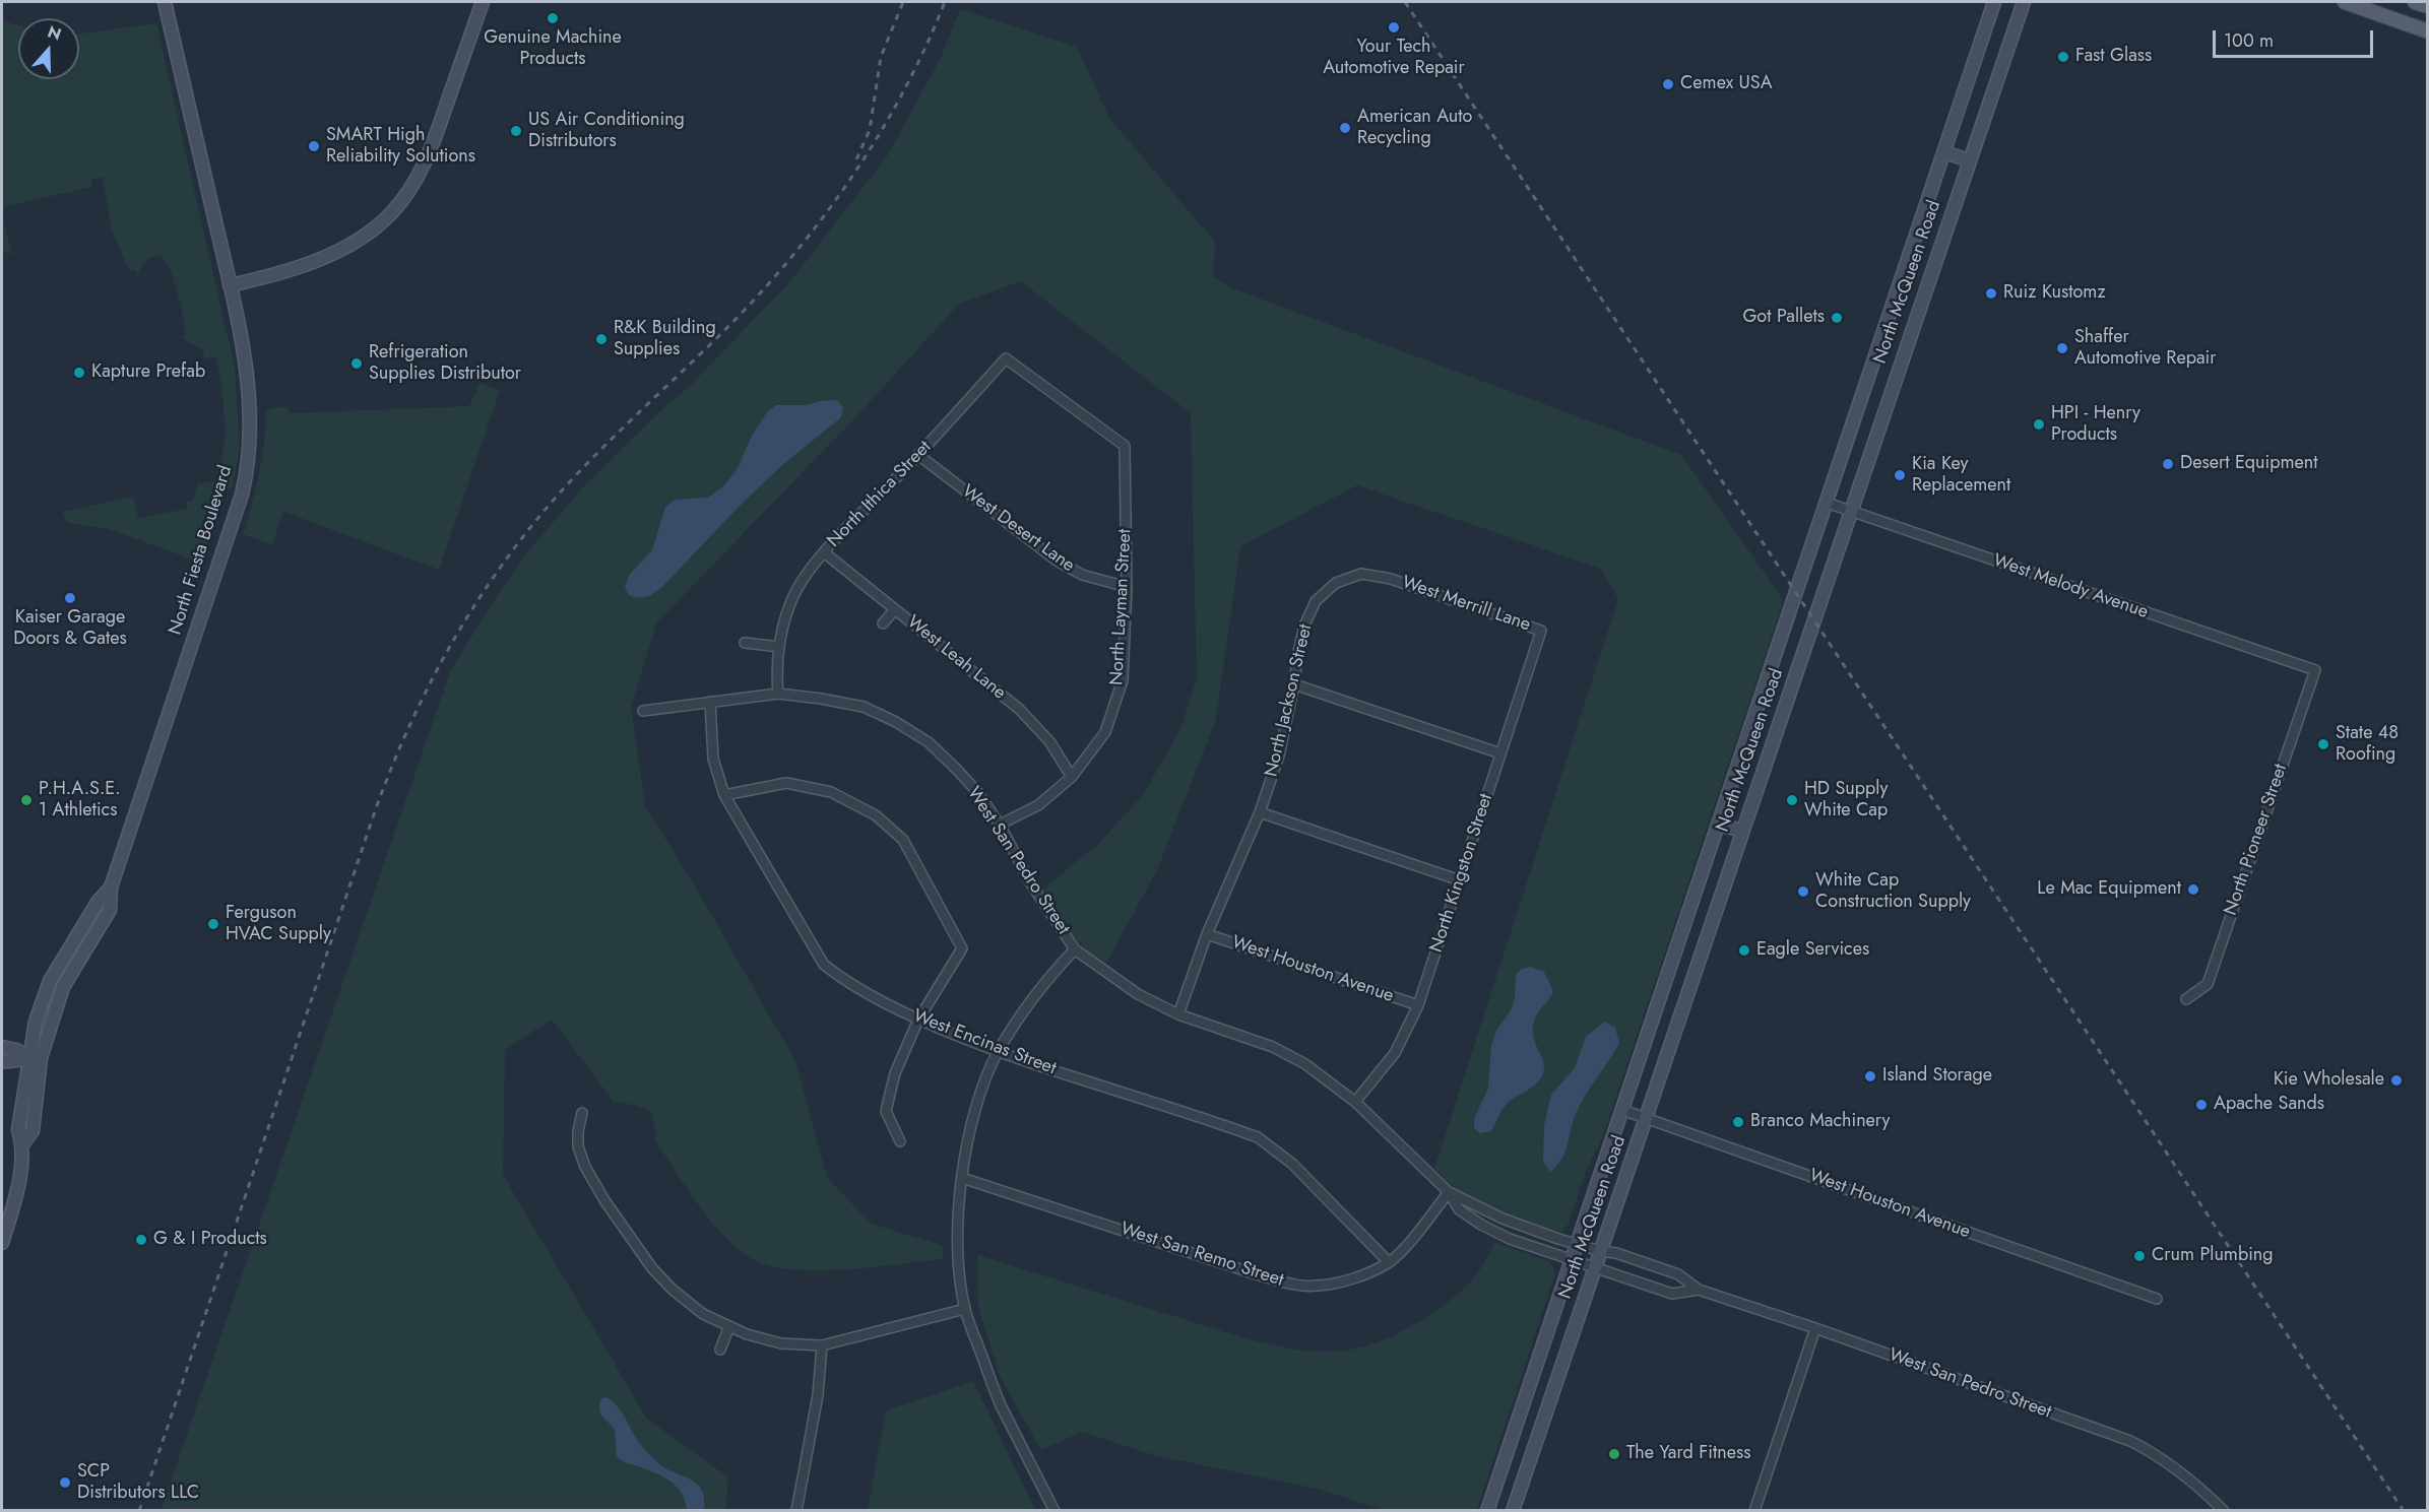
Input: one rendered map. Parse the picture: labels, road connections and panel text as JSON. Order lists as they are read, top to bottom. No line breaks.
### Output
{"streets":{"main road":["North McQueen Road","North Fiesta Boulevard"],"street":["North Ithica Street","West Desert Lane","West Melody Avenue","West Merrill Lane","North Layman Street","West Leah Lane","North Jackson Street","North Pioneer Street","West San Pedro Street","North Kingston Street","West Houston Avenue","West Encinas Street","West San Remo Street"]},"crossings":[["North McQueen Road","West Melody Avenue"],["North McQueen Road","West San Pedro Street"],["North McQueen Road","West Houston Avenue"],["North Ithica Street","West Desert Lane"],["North Ithica Street","North Layman Street"],["North Ithica Street","West Leah Lane"],["North Ithica Street","West San Pedro Street"],["West Desert Lane","North Layman Street"],["West Melody Avenue","North Pioneer Street"],["West Merrill Lane","North Jackson Street"],["West Merrill Lane","North Kingston Street"],["North Layman Street","West Leah Lane"],["North Layman Street","West San Pedro Street"],["North Jackson Street","West San Pedro Street"],["North Jackson Street","West Houston Avenue"],["West San Pedro Street","North Kingston Street"],["West San Pedro Street","West Encinas Street"],["West San Pedro Street","West San Remo Street"],["North Kingston Street","West Houston Avenue"],["West Encinas Street","West San Remo Street"]],"places":["Genuine Machine Products","Your Tech Automotive Repair","Fast Glass","Cemex USA","American Auto Recycling","US Air Conditioning Distributors","SMART High Reliability Solutions","Ruiz Kustomz","Got Pallets","R&K Building Supplies","Shaffer Automotive Repair","Refrigeration Supplies Distributor","Kapture Prefab","HPI - Henry Products","Desert Equipment","Kia Key Replacement","Kaiser Garage Doors & Gates","State 48 Roofing","P.H.A.S.E. 1 Athletics","HD Supply White Cap","Le Mac Equipment","White Cap Construction Supply","Ferguson HVAC Supply","Eagle Services","Island Storage","Kie Wholesale","Apache Sands","Branco Machinery","G & I Products","Crum Plumbing","The Yard Fitness","SCP Distributors LLC"],"scale_bar":"100 m","north":"top"}
